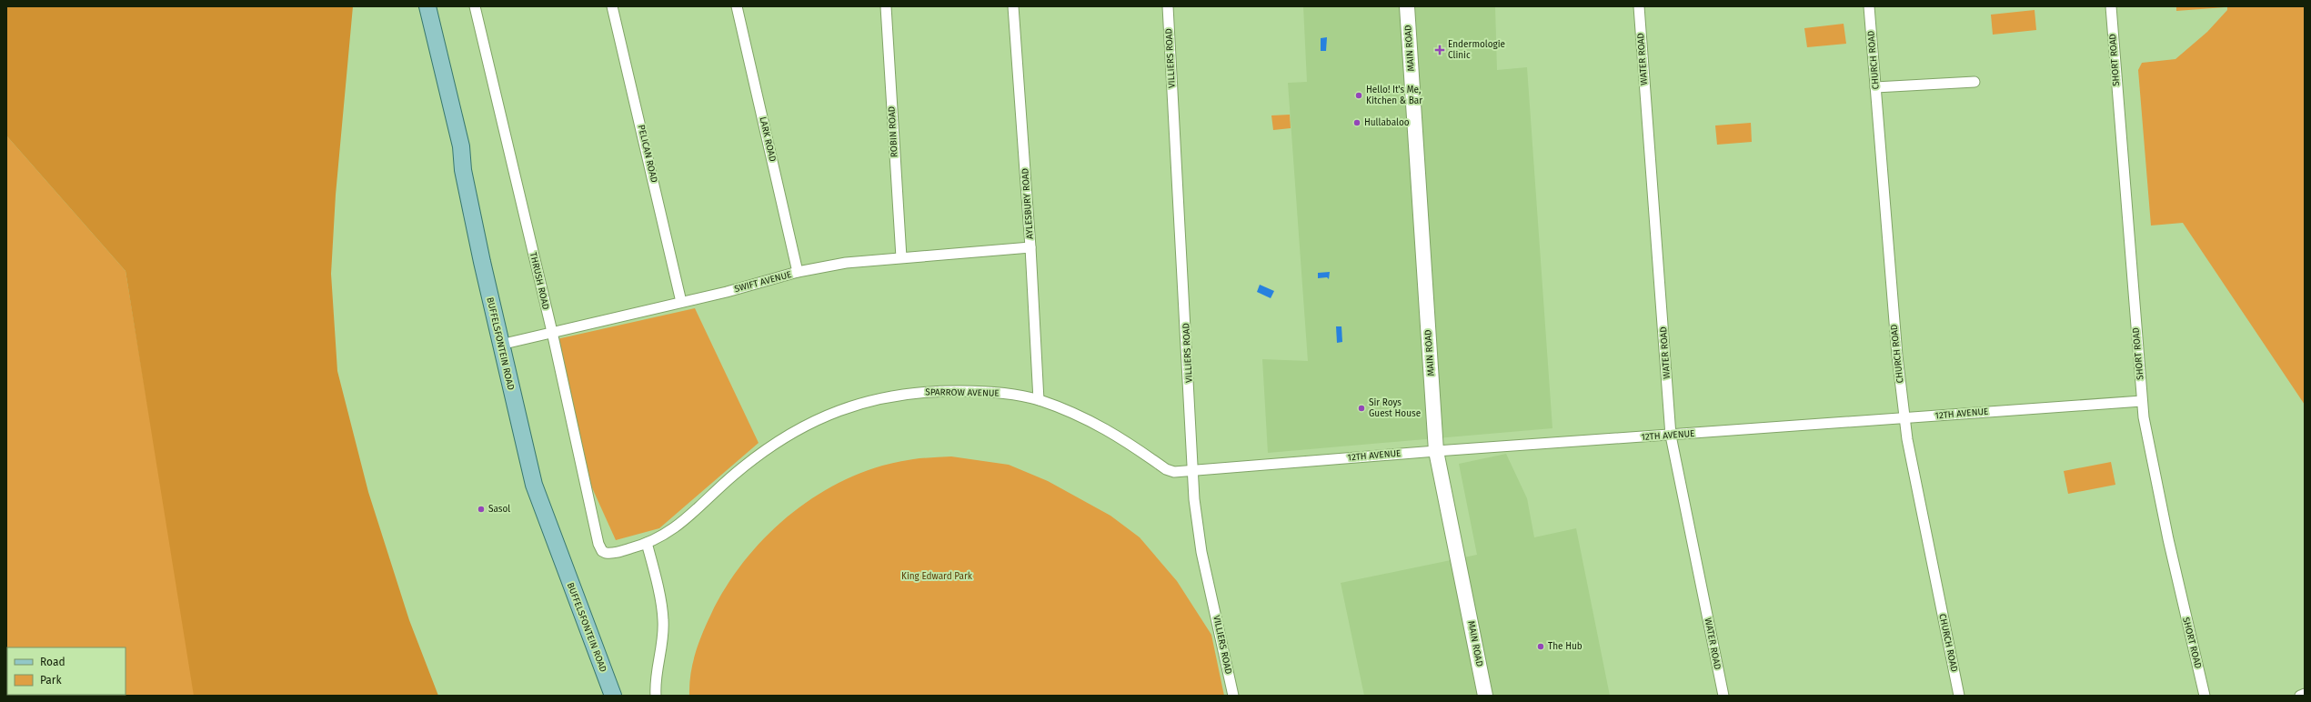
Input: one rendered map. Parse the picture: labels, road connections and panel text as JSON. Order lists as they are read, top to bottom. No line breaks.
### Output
{"streets":{"main road":["MAIN ROAD","BUFFELSFONTEIN ROAD"],"street":["VILLIERS ROAD","WATER ROAD","CHURCH ROAD","SHORT ROAD","ROBIN ROAD","LARK ROAD","PELICAN ROAD","AYLESBURY ROAD","THRUSH ROAD","SWIFT AVENUE","SPARROW AVENUE","12TH AVENUE"]},"crossings":[["MAIN ROAD","12TH AVENUE"],["VILLIERS ROAD","SPARROW AVENUE"],["VILLIERS ROAD","12TH AVENUE"],["WATER ROAD","12TH AVENUE"],["CHURCH ROAD","12TH AVENUE"],["SHORT ROAD","12TH AVENUE"],["ROBIN ROAD","SWIFT AVENUE"],["LARK ROAD","SWIFT AVENUE"],["PELICAN ROAD","SWIFT AVENUE"],["AYLESBURY ROAD","SWIFT AVENUE"],["AYLESBURY ROAD","SPARROW AVENUE"],["THRUSH ROAD","SWIFT AVENUE"],["THRUSH ROAD","SPARROW AVENUE"],["SWIFT AVENUE","BUFFELSFONTEIN ROAD"],["SPARROW AVENUE","12TH AVENUE"]],"parks":["King Edward Park"],"places":{"health":["Endermologie Clinic"],"other":["Hello! It's Me, Kitchen & Bar","Hullabaloo","Sir Roys Guest House","Sasol","The Hub"]},"legend":["Road","Park"]}
